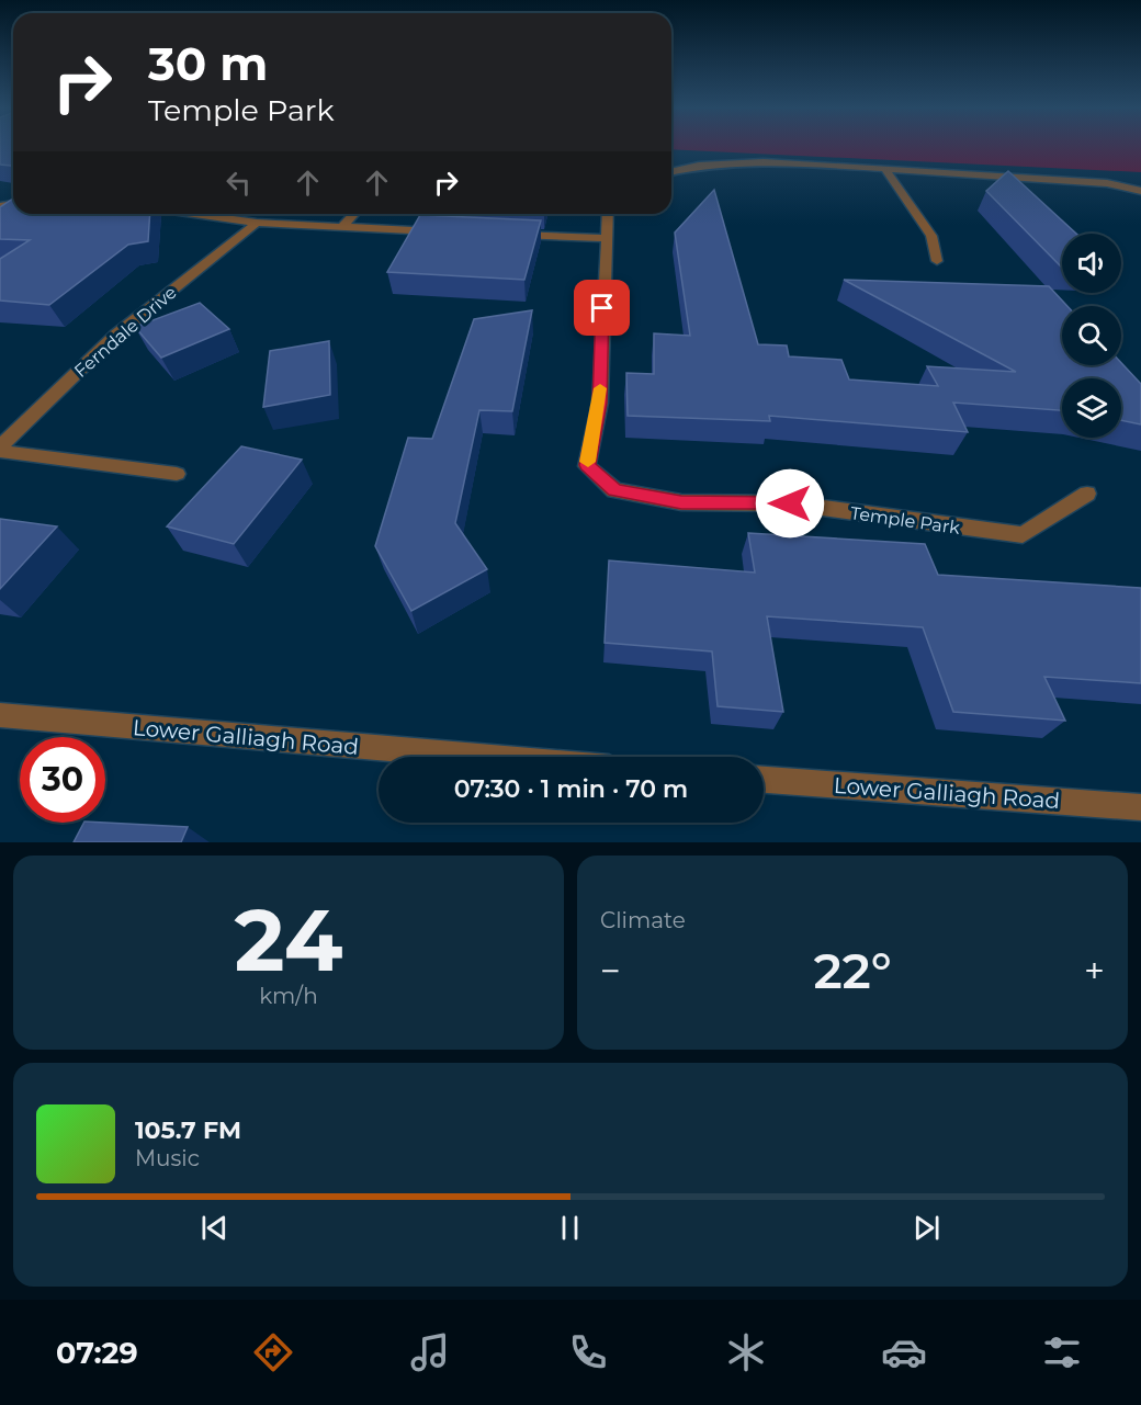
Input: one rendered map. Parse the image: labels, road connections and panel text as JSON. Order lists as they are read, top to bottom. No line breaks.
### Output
{"streets":{"street":["Ferndale Drive","Temple Park","Lower Galliagh Road"]},"page":{"turn":["30 m","Temple Park"],"limit":"30","trip":"07:30 · 1 min · 70 m","tile":[["24","km/h"],"Climate"],"heat":["−","22°","+"],"song":["105.7 FM","Music"],"tabs":"07:29"}}
